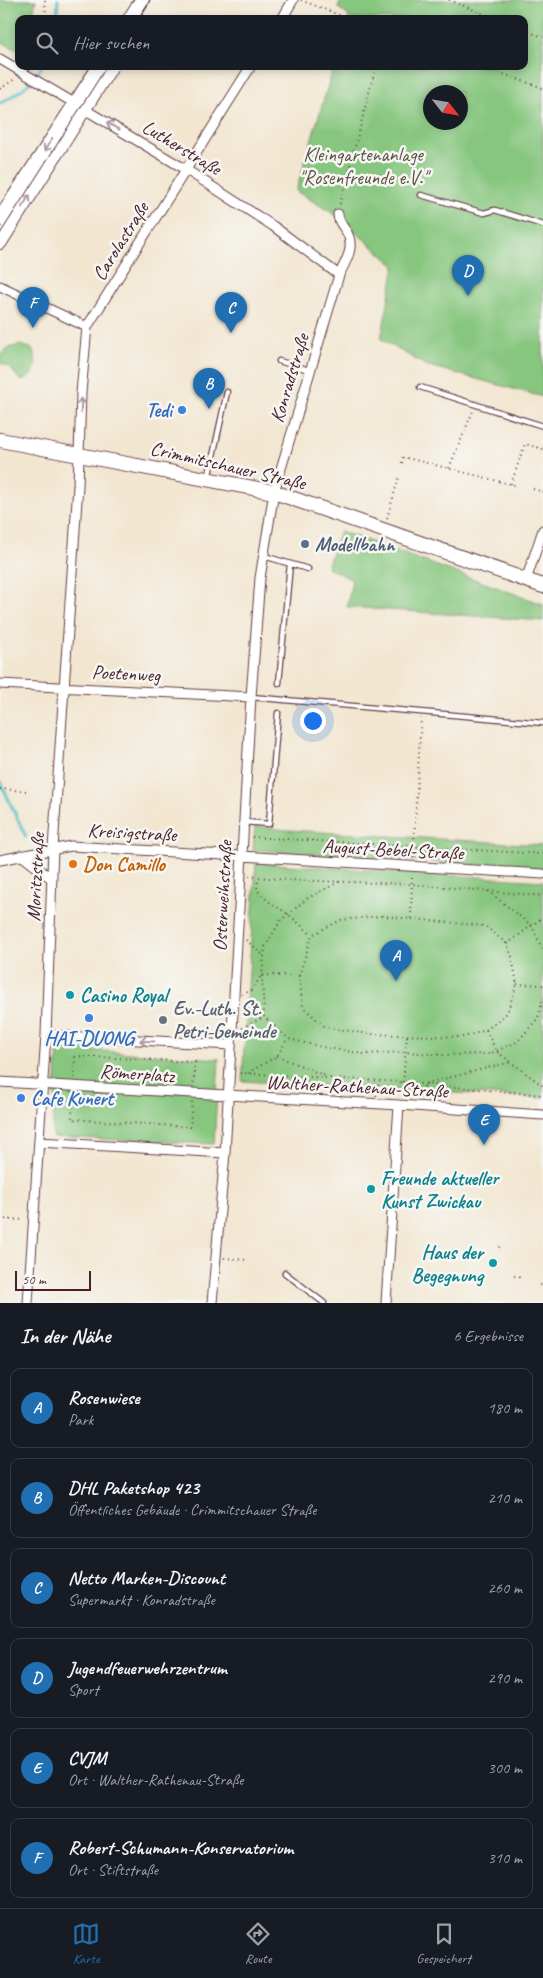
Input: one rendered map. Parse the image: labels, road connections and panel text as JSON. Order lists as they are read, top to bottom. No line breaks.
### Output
{"streets":{"main road":["Crimmitschauer Straße"],"street":["Lutherstraße","Carolastraße","Konradstraße","Poetenweg","Kreisigstraße","August-Bebel-Straße","Moritzstraße","Osterweihstraße","Römerplatz","Walther-Rathenau-Straße"]},"crossings":[["Lutherstraße","Carolastraße"],["Lutherstraße","Konradstraße"],["Carolastraße","Crimmitschauer Straße"],["Carolastraße","Moritzstraße"],["Konradstraße","Crimmitschauer Straße"],["Konradstraße","Osterweihstraße"],["Crimmitschauer Straße","Moritzstraße"],["Crimmitschauer Straße","Osterweihstraße"],["Poetenweg","Moritzstraße"],["Poetenweg","Osterweihstraße"],["Kreisigstraße","August-Bebel-Straße"],["Kreisigstraße","Moritzstraße"],["Kreisigstraße","Osterweihstraße"],["August-Bebel-Straße","Osterweihstraße"],["Moritzstraße","Römerplatz"],["Osterweihstraße","Römerplatz"],["Osterweihstraße","Walther-Rathenau-Straße"],["Römerplatz","Walther-Rathenau-Straße"]],"parks":["Kleingartenanlage \"Rosenfreunde e.V.\""],"places":["Tedi","Modellbahn","Don Camillo","Casino Royal","HAI-DUONG","Ev.-Luth. St. Petri-Gemeinde","Cafe Kunert","Freunde aktueller Kunst Zwickau","Haus der Begegnung"],"scale_bar":"50 m","north":"bottom right","page":{"search":"Hier suchen","pins":["D","F","C","B","A","E"],"scale":"50 m","heading":["In der Nähe","6 Ergebnisse"],"list":[{"mark":"A","name":"Rosenwiese","note":"Park","value":"180 m"},{"mark":"B","name":"DHL Paketshop 423","note":"Öffentliches Gebäude · Crimmitschauer Straße","value":"210 m"},{"mark":"C","name":"Netto Marken-Discount","note":"Supermarkt · Konradstraße","value":"260 m"},{"mark":"D","name":"Jugendfeuerwehrzentrum","note":"Sport","value":"290 m"},{"mark":"E","name":"CVJM","note":"Ort · Walther-Rathenau-Straße","value":"300 m"},{"mark":"F","name":"Robert-Schumann-Konservatorium","note":"Ort · Stiftstraße","value":"310 m"}],"nav":["Karte","Route","Gespeichert"]}}
